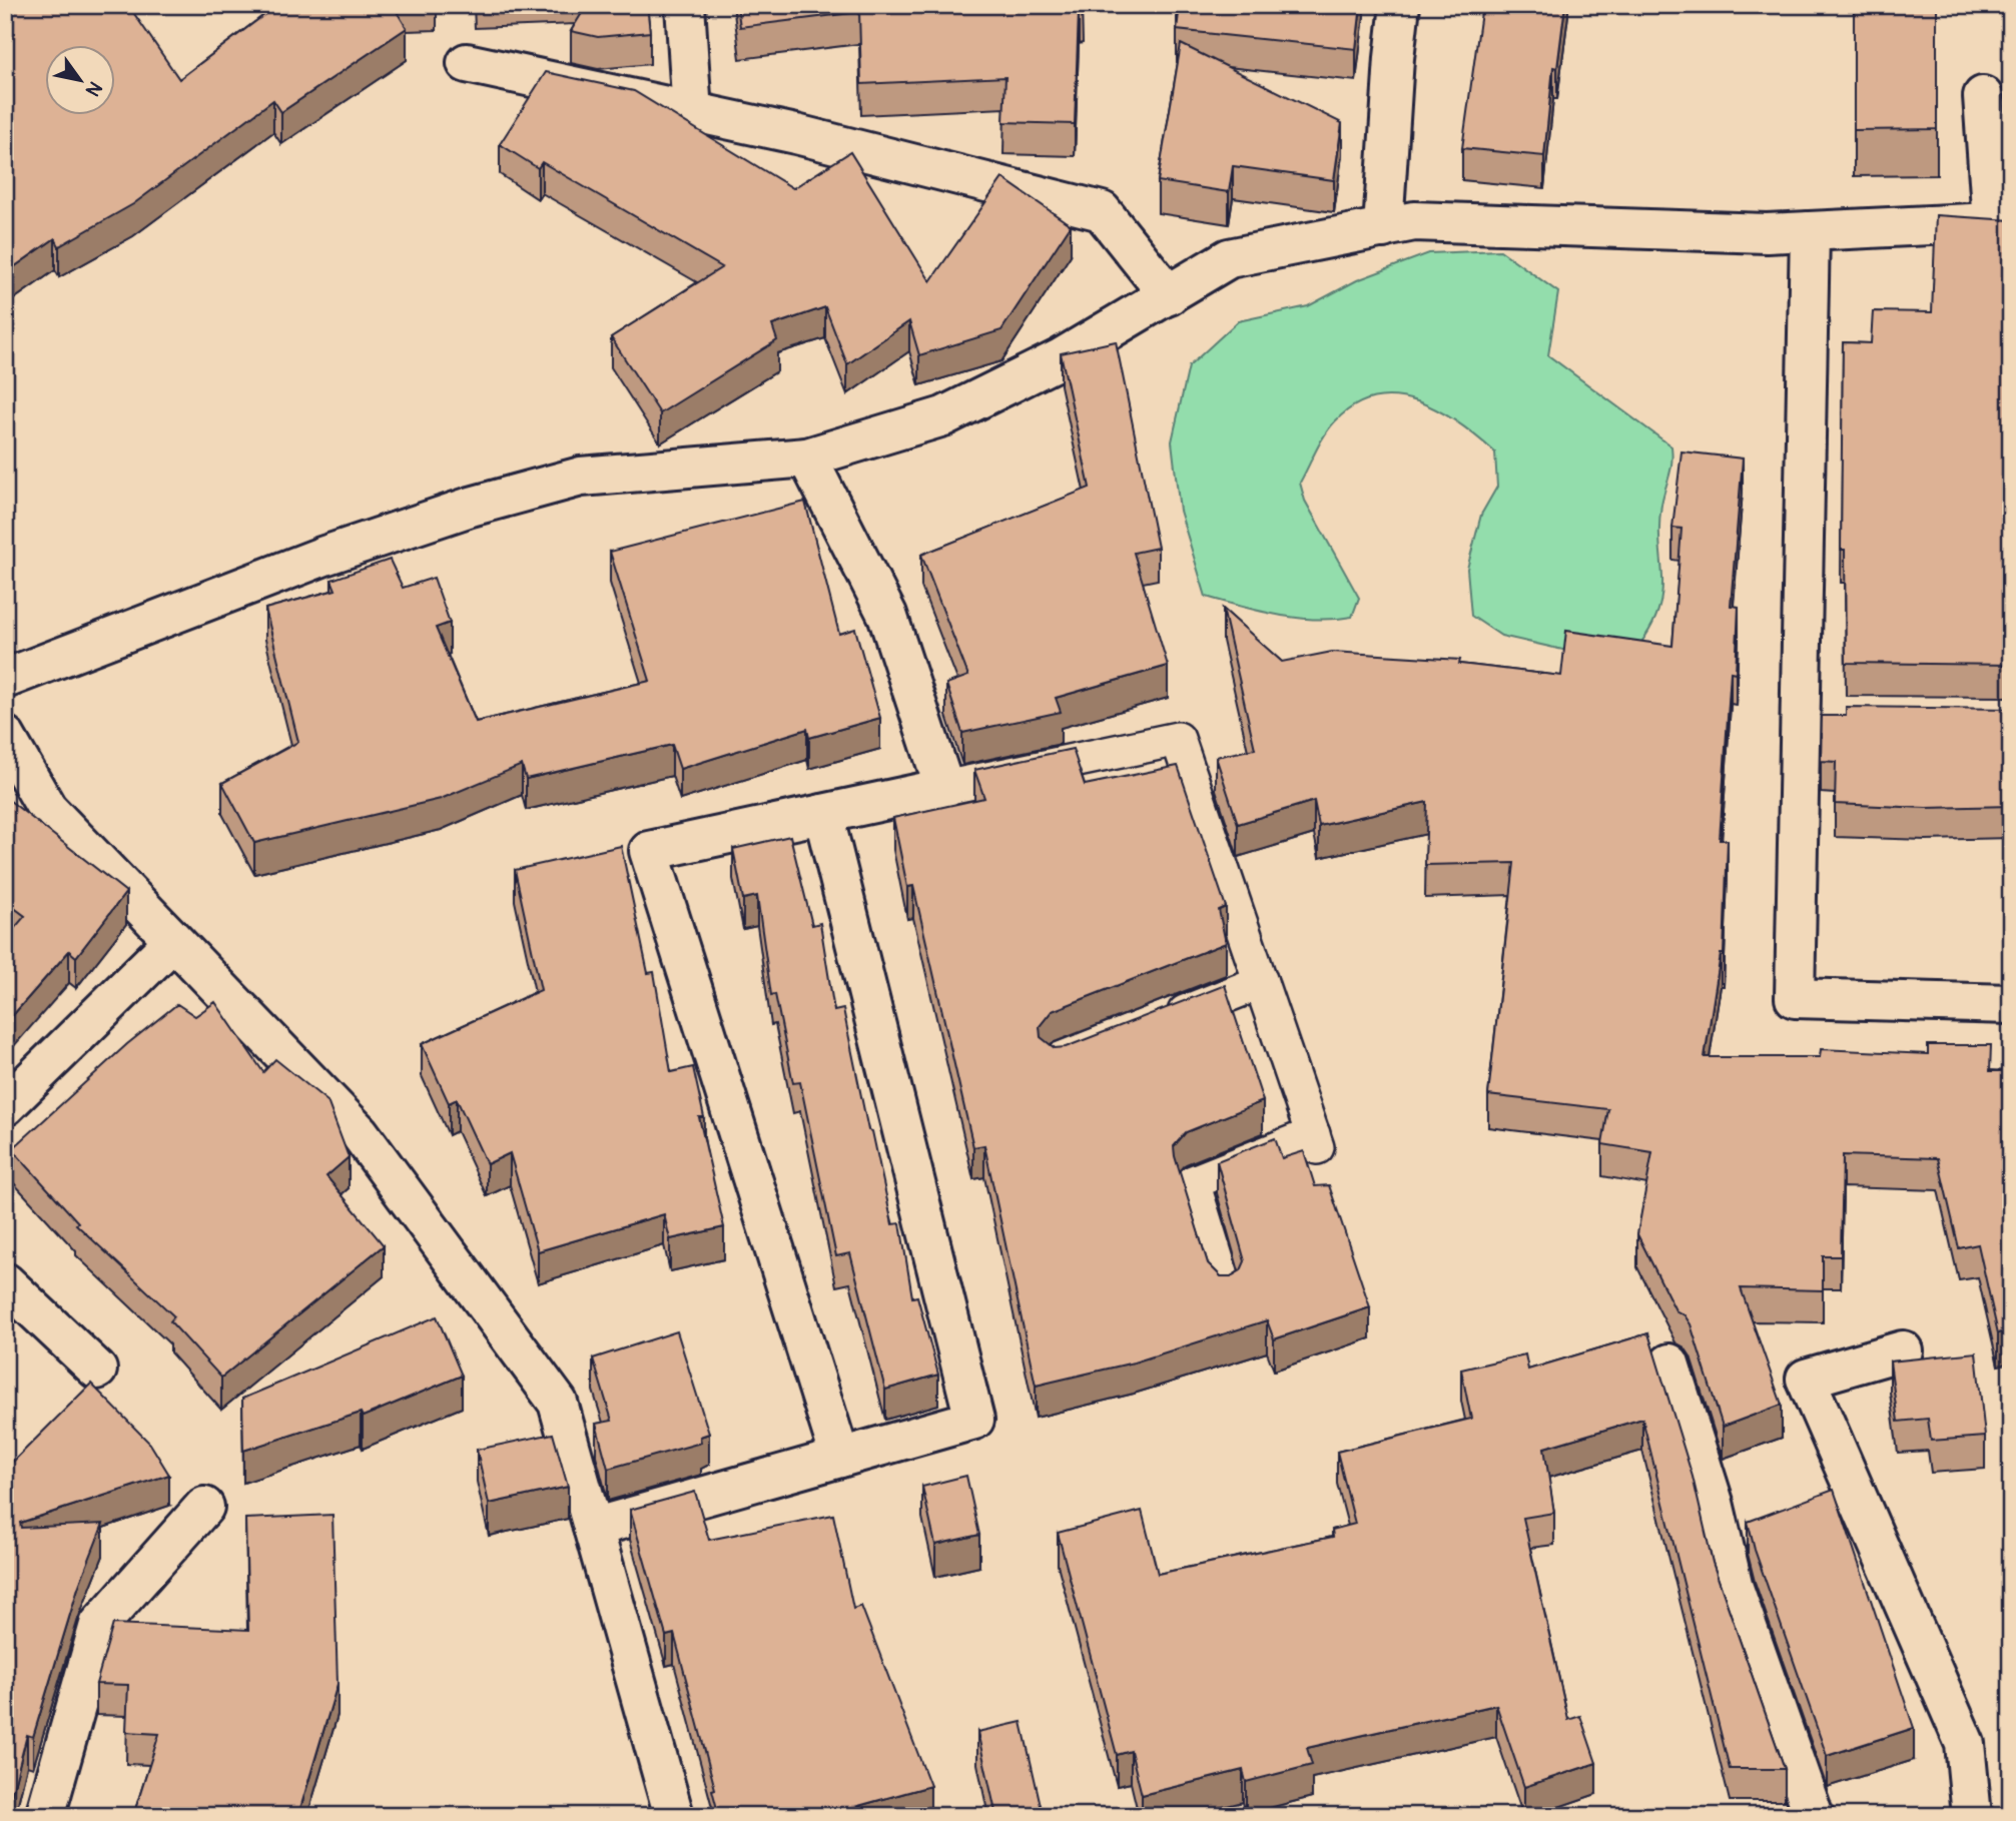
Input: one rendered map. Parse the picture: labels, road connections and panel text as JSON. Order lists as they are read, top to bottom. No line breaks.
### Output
{"north":"bottom right"}
